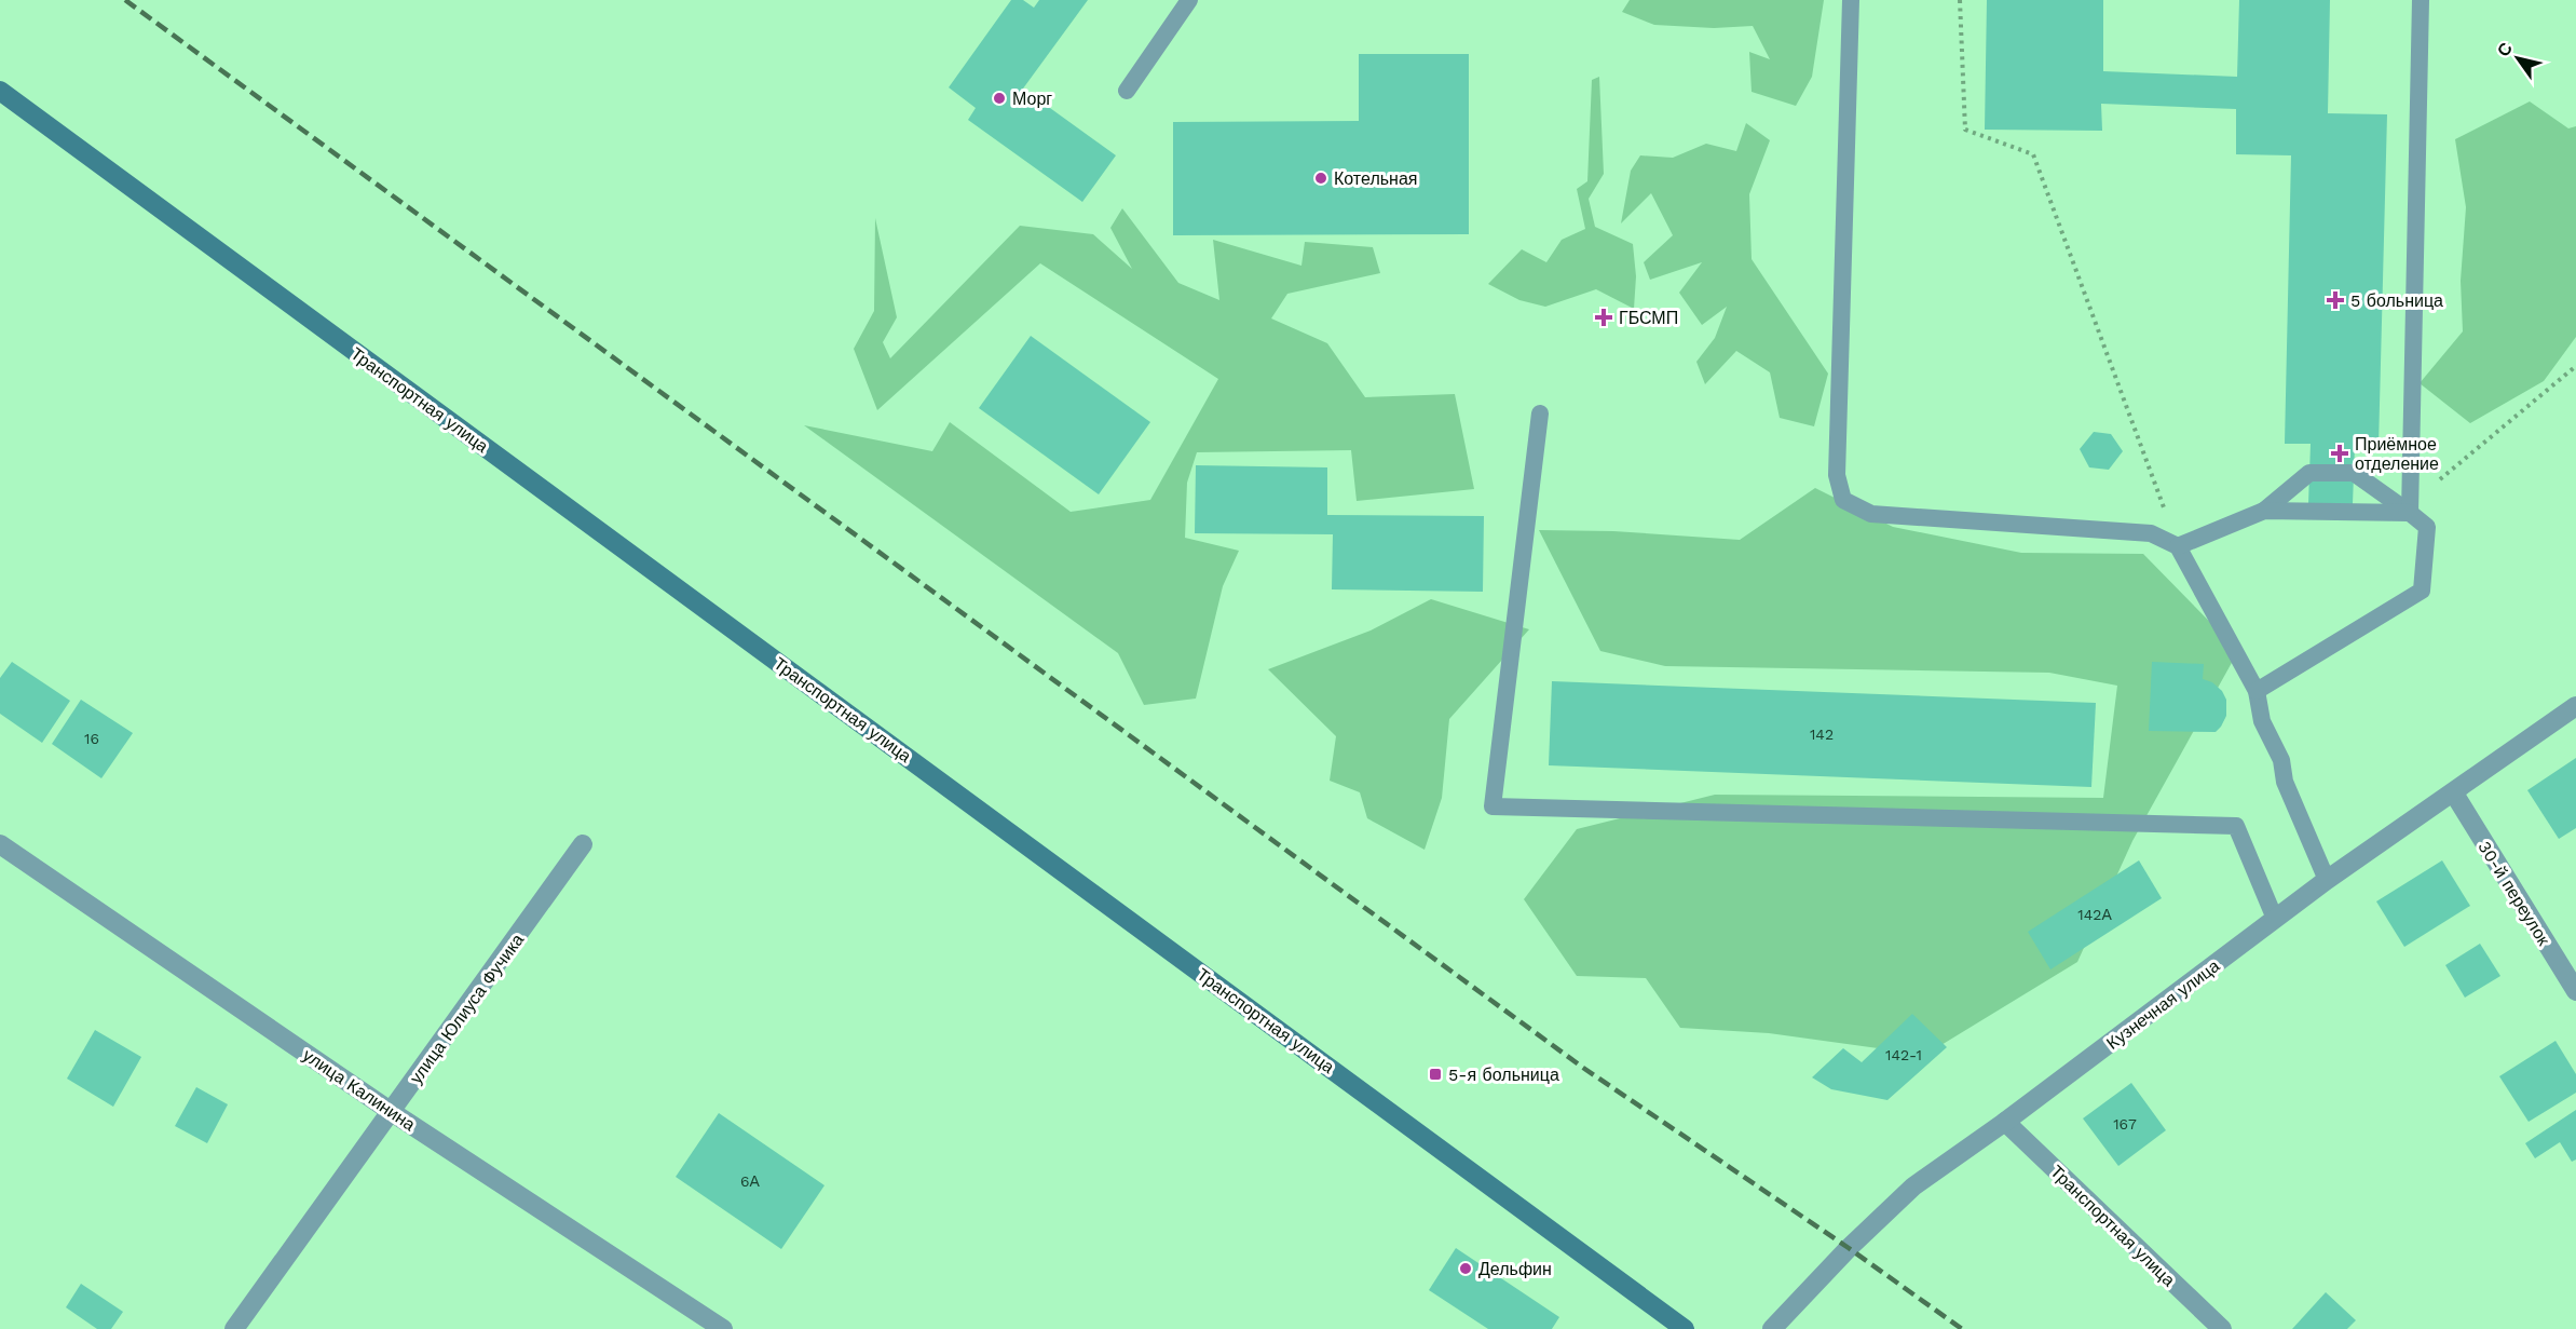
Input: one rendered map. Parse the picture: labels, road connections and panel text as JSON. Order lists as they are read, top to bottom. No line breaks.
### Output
{"streets":{"main road":["Транспортная улица"],"street":["30-й переулок","Кузнечная улица","улица Юлиуса Фучика","улица Калинина"]},"crossings":[["Транспортная улица","Кузнечная улица"],["30-й переулок","Кузнечная улица"],["улица Юлиуса Фучика","улица Калинина"]],"places":{"other":["Морг","Котельная","Дельфин"],"health":["5 больница","ГБСМП","Приёмное отделение"],"transit":["5-я больница"]},"house_numbers":["142","16","142А","142-1","167","6А"],"north":"top left"}
